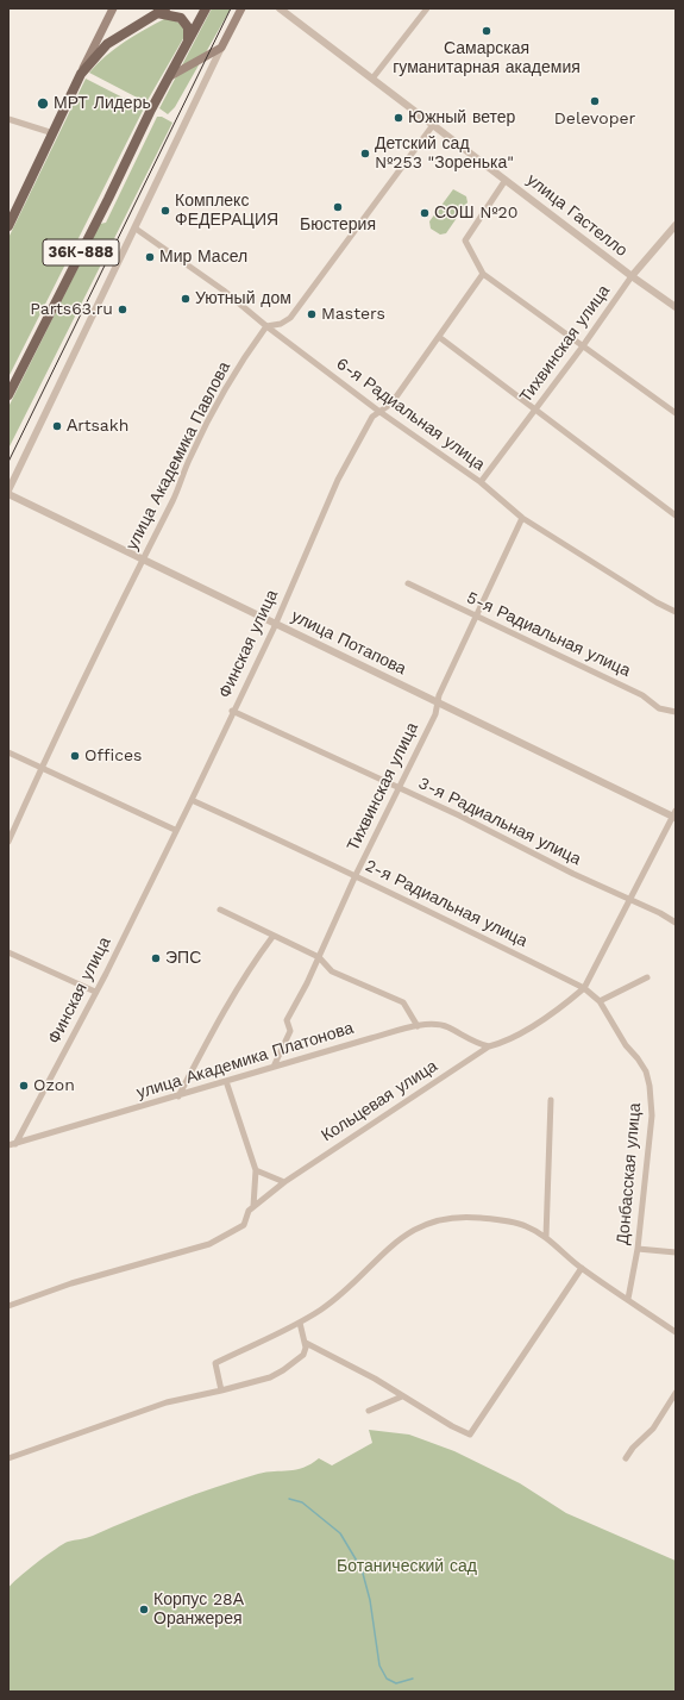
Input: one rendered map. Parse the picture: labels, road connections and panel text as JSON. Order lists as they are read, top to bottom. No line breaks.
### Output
{"streets":{"main road":["36К-888"],"street":["улица Гастелло","Тихвинская улица","6-я Радиальная улица","улица Академика Павлова","5-я Радиальная улица","улица Потапова","Финская улица","3-я Радиальная улица","2-я Радиальная улица","улица Академика Платонова","Кольцевая улица","Донбасская улица"]},"crossings":[["улица Гастелло","Тихвинская улица"],["Тихвинская улица","6-я Радиальная улица"],["Тихвинская улица","5-я Радиальная улица"],["Тихвинская улица","улица Потапова"],["Тихвинская улица","3-я Радиальная улица"],["Тихвинская улица","2-я Радиальная улица"],["Тихвинская улица","улица Академика Платонова"],["6-я Радиальная улица","улица Академика Павлова"],["6-я Радиальная улица","Финская улица"],["улица Академика Павлова","улица Потапова"],["улица Потапова","Финская улица"],["улица Потапова","Кольцевая улица"],["Финская улица","3-я Радиальная улица"],["Финская улица","2-я Радиальная улица"],["Финская улица","улица Академика Платонова"],["3-я Радиальная улица","Кольцевая улица"],["2-я Радиальная улица","Кольцевая улица"],["2-я Радиальная улица","Донбасская улица"],["улица Академика Платонова","Кольцевая улица"],["Кольцевая улица","Донбасская улица"]],"parks":["Ботанический сад"],"places":["Самарская гуманитарная академия","Delevoper","МРТ Лидерь","Южный ветер","Детский сад №253 \"Зоренька\"","Бюстерия","Комплекс ФЕДЕРАЦИЯ","СОШ №20","Мир Масел","Уютный дом","Parts63.ru","Masters","Аrtsakh","Offices","ЭПС","Ozon","Корпус 28А Оранжерея"]}
